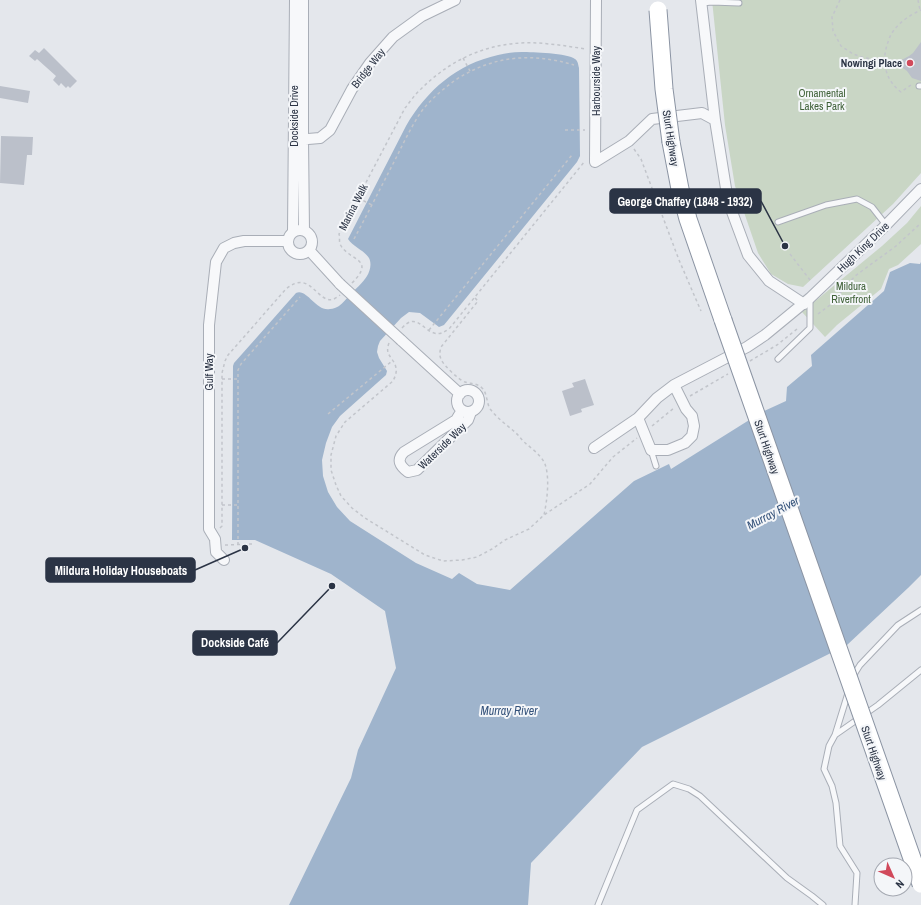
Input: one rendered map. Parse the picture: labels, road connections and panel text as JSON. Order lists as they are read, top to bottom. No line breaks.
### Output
{"streets":{"highway":["Sturt Highway"],"street":["Bridge Way","Harbourside Way","Dockside Drive","Hugh King Drive","Gulf Way","Waterside Way"],"path":["Marina Walk"]},"crossings":[["Bridge Way","Dockside Drive"],["Dockside Drive","Gulf Way"]],"water":["Murray River"],"parks":["Ornamental Lakes Park","Mildura Riverfront"],"places":["Nowingi Place","George Chaffey (1848 - 1932)","Mildura Holiday Houseboats","Dockside Café"],"north":"bottom right"}
